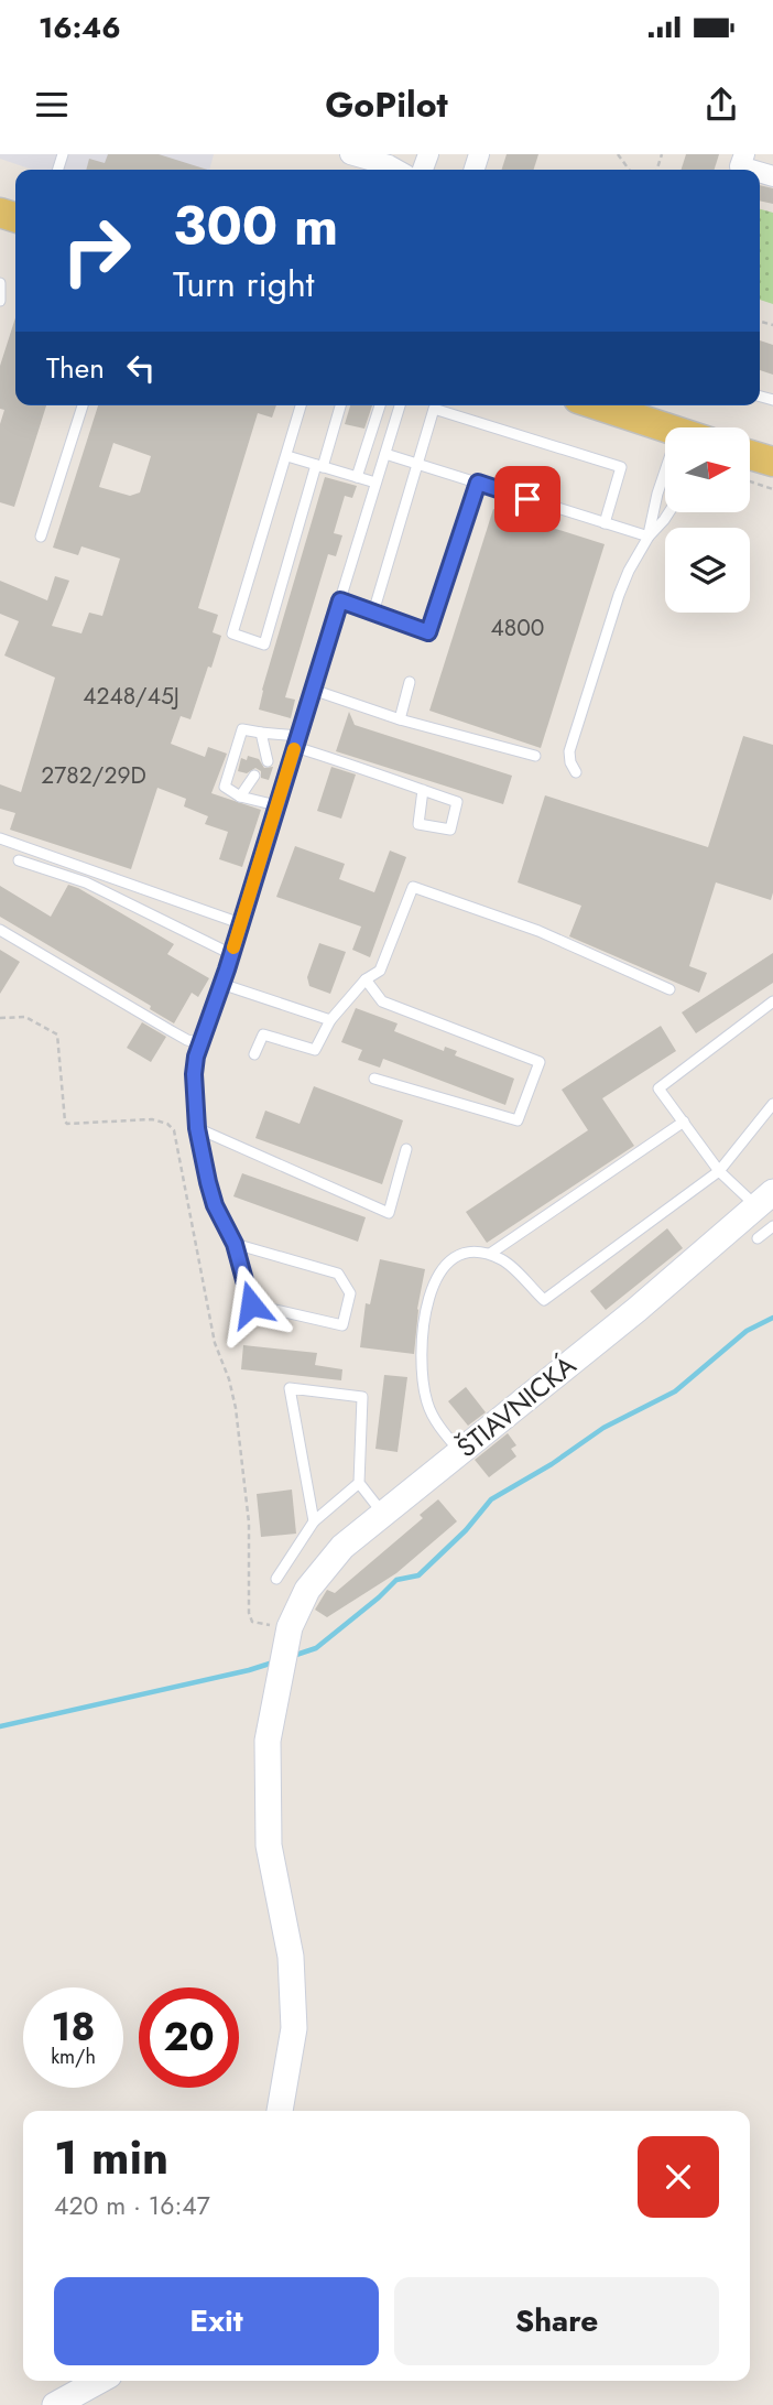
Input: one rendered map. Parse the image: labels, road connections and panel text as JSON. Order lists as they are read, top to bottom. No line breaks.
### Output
{"streets":{"street":["ŠTIAVNICKÁ"]},"house_numbers":["4800","4248/45J","2782/29D"],"north":"right","page":{"status":"16:46","header":"GoPilot","turn":["300 m","Turn right"],"then":"Then","speed":"18 km/h","limit":"20","heading":["1 min","420 m · 16:47"],"buttons":["Exit","Share"]}}
